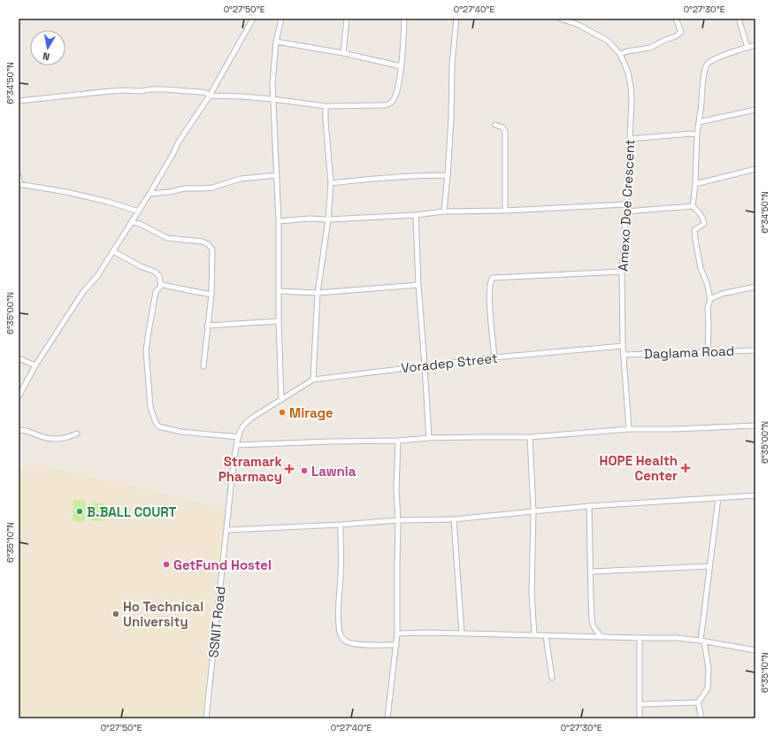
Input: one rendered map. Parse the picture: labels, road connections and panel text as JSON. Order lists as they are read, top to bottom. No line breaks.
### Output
{"streets":{"street":["Amexo Doe Crescent","Daglama Road","Voradep Street","SSNIT Road"]},"crossings":[["Amexo Doe Crescent","Daglama Road"],["Amexo Doe Crescent","Voradep Street"],["Voradep Street","SSNIT Road"]],"places":{"other":["Mirage","Lawnia","B.BALL COURT","GetFund Hostel","Ho Technical University"],"health":["HOPE Health Center","Stramark Pharmacy"]},"north":"bottom","coordinates":["0°27'50\"E","0°27'40\"E","0°27'30\"E","6°34'50\"N","6°35'00\"N","6°35'10\"N"]}
